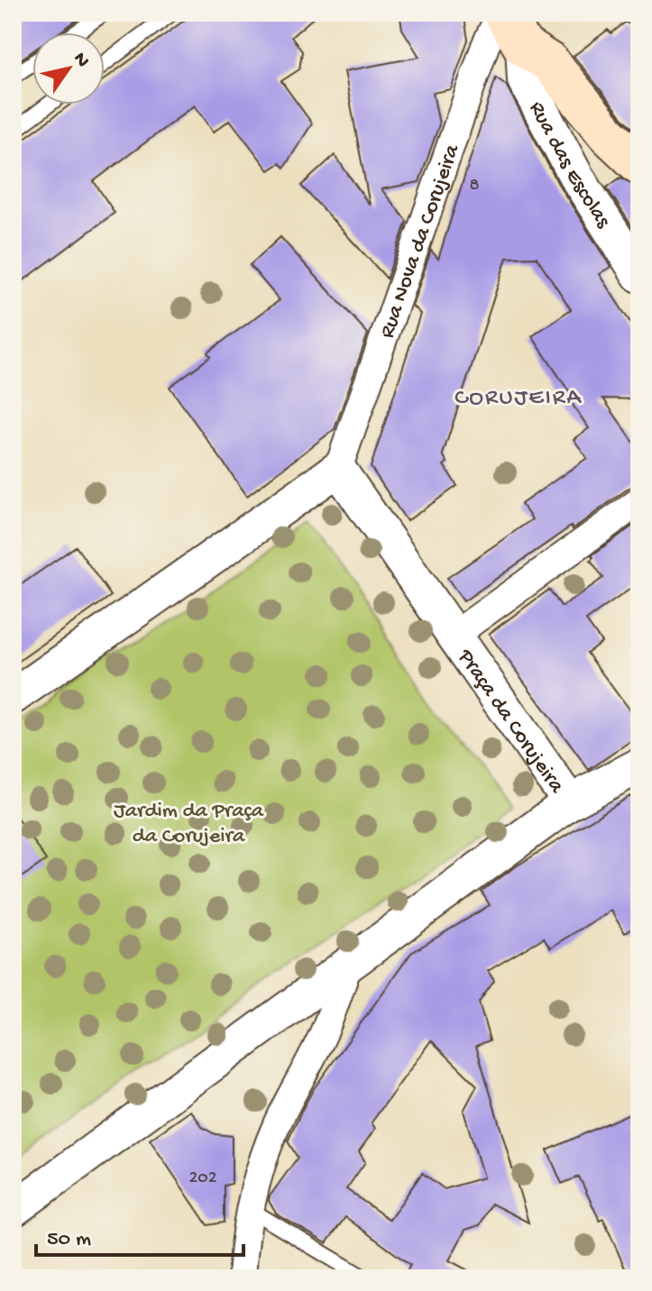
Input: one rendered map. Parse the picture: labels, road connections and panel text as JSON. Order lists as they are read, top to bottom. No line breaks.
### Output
{"streets":{"street":["Rua das Escolas","Rua Nova da Corujeira","Praça da Corujeira"]},"crossings":[["Rua Nova da Corujeira","Praça da Corujeira"]],"districts":["CORUJEIRA"],"parks":["Jardim da Praça da Corujeira"],"house_numbers":["8","202"],"scale_bar":"50 m","north":"top right"}
